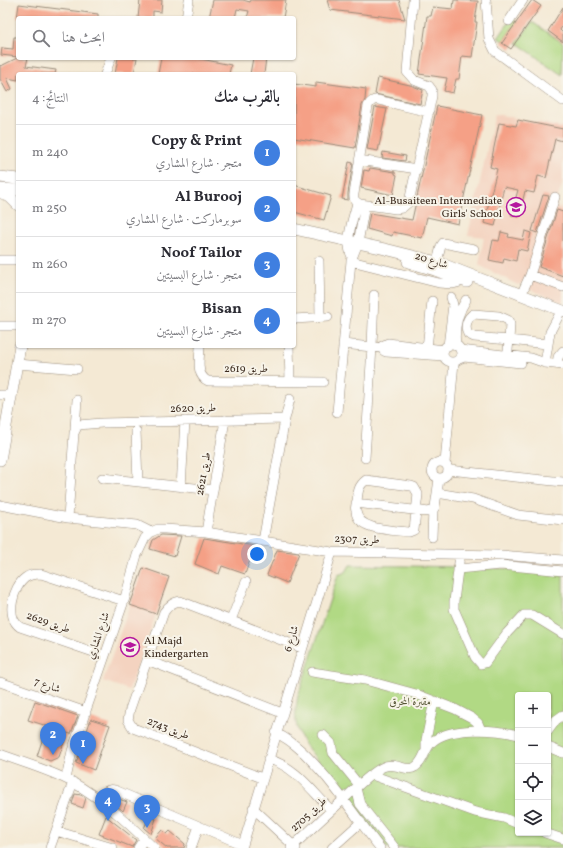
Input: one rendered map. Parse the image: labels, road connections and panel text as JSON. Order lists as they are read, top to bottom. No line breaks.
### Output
{"streets":{"main road":["شارع 20"],"street":["طريق 2619","طريق 2620","طريق 2621","طريق 2307","طريق 2629","شارع المشاري","شارع 6","شارع 7","طريق 2743","طريق 2705"]},"crossings":[["طريق 2620","طريق 2621"],["طريق 2621","طريق 2307"],["طريق 2307","شارع المشاري"],["طريق 2307","شارع 6"],["طريق 2629","شارع المشاري"],["شارع المشاري","شارع 7"],["شارع 6","طريق 2743"]],"parks":["مقبرة المحرق"],"places":{"school or university":["Al-Busaiteen Intermediate Girls' School","Al Majd Kindergarten"]},"page":{"search":"ابحث هنا","heading":["بالقرب منك","النتائج: 4"],"list":[{"mark":"1","name":"Copy & Print","note":"متجر · شارع المشاري","value":"240 m"},{"mark":"2","name":"Al Burooj","note":"سوبرماركت · شارع المشاري","value":"250 m"},{"mark":"3","name":"Noof Tailor","note":"متجر · شارع البسيتين","value":"260 m"},{"mark":"4","name":"Bisan","note":"متجر · شارع البسيتين","value":"270 m"}],"map_buttons":["+","−"],"pins":["2","1","4","3"]}}
